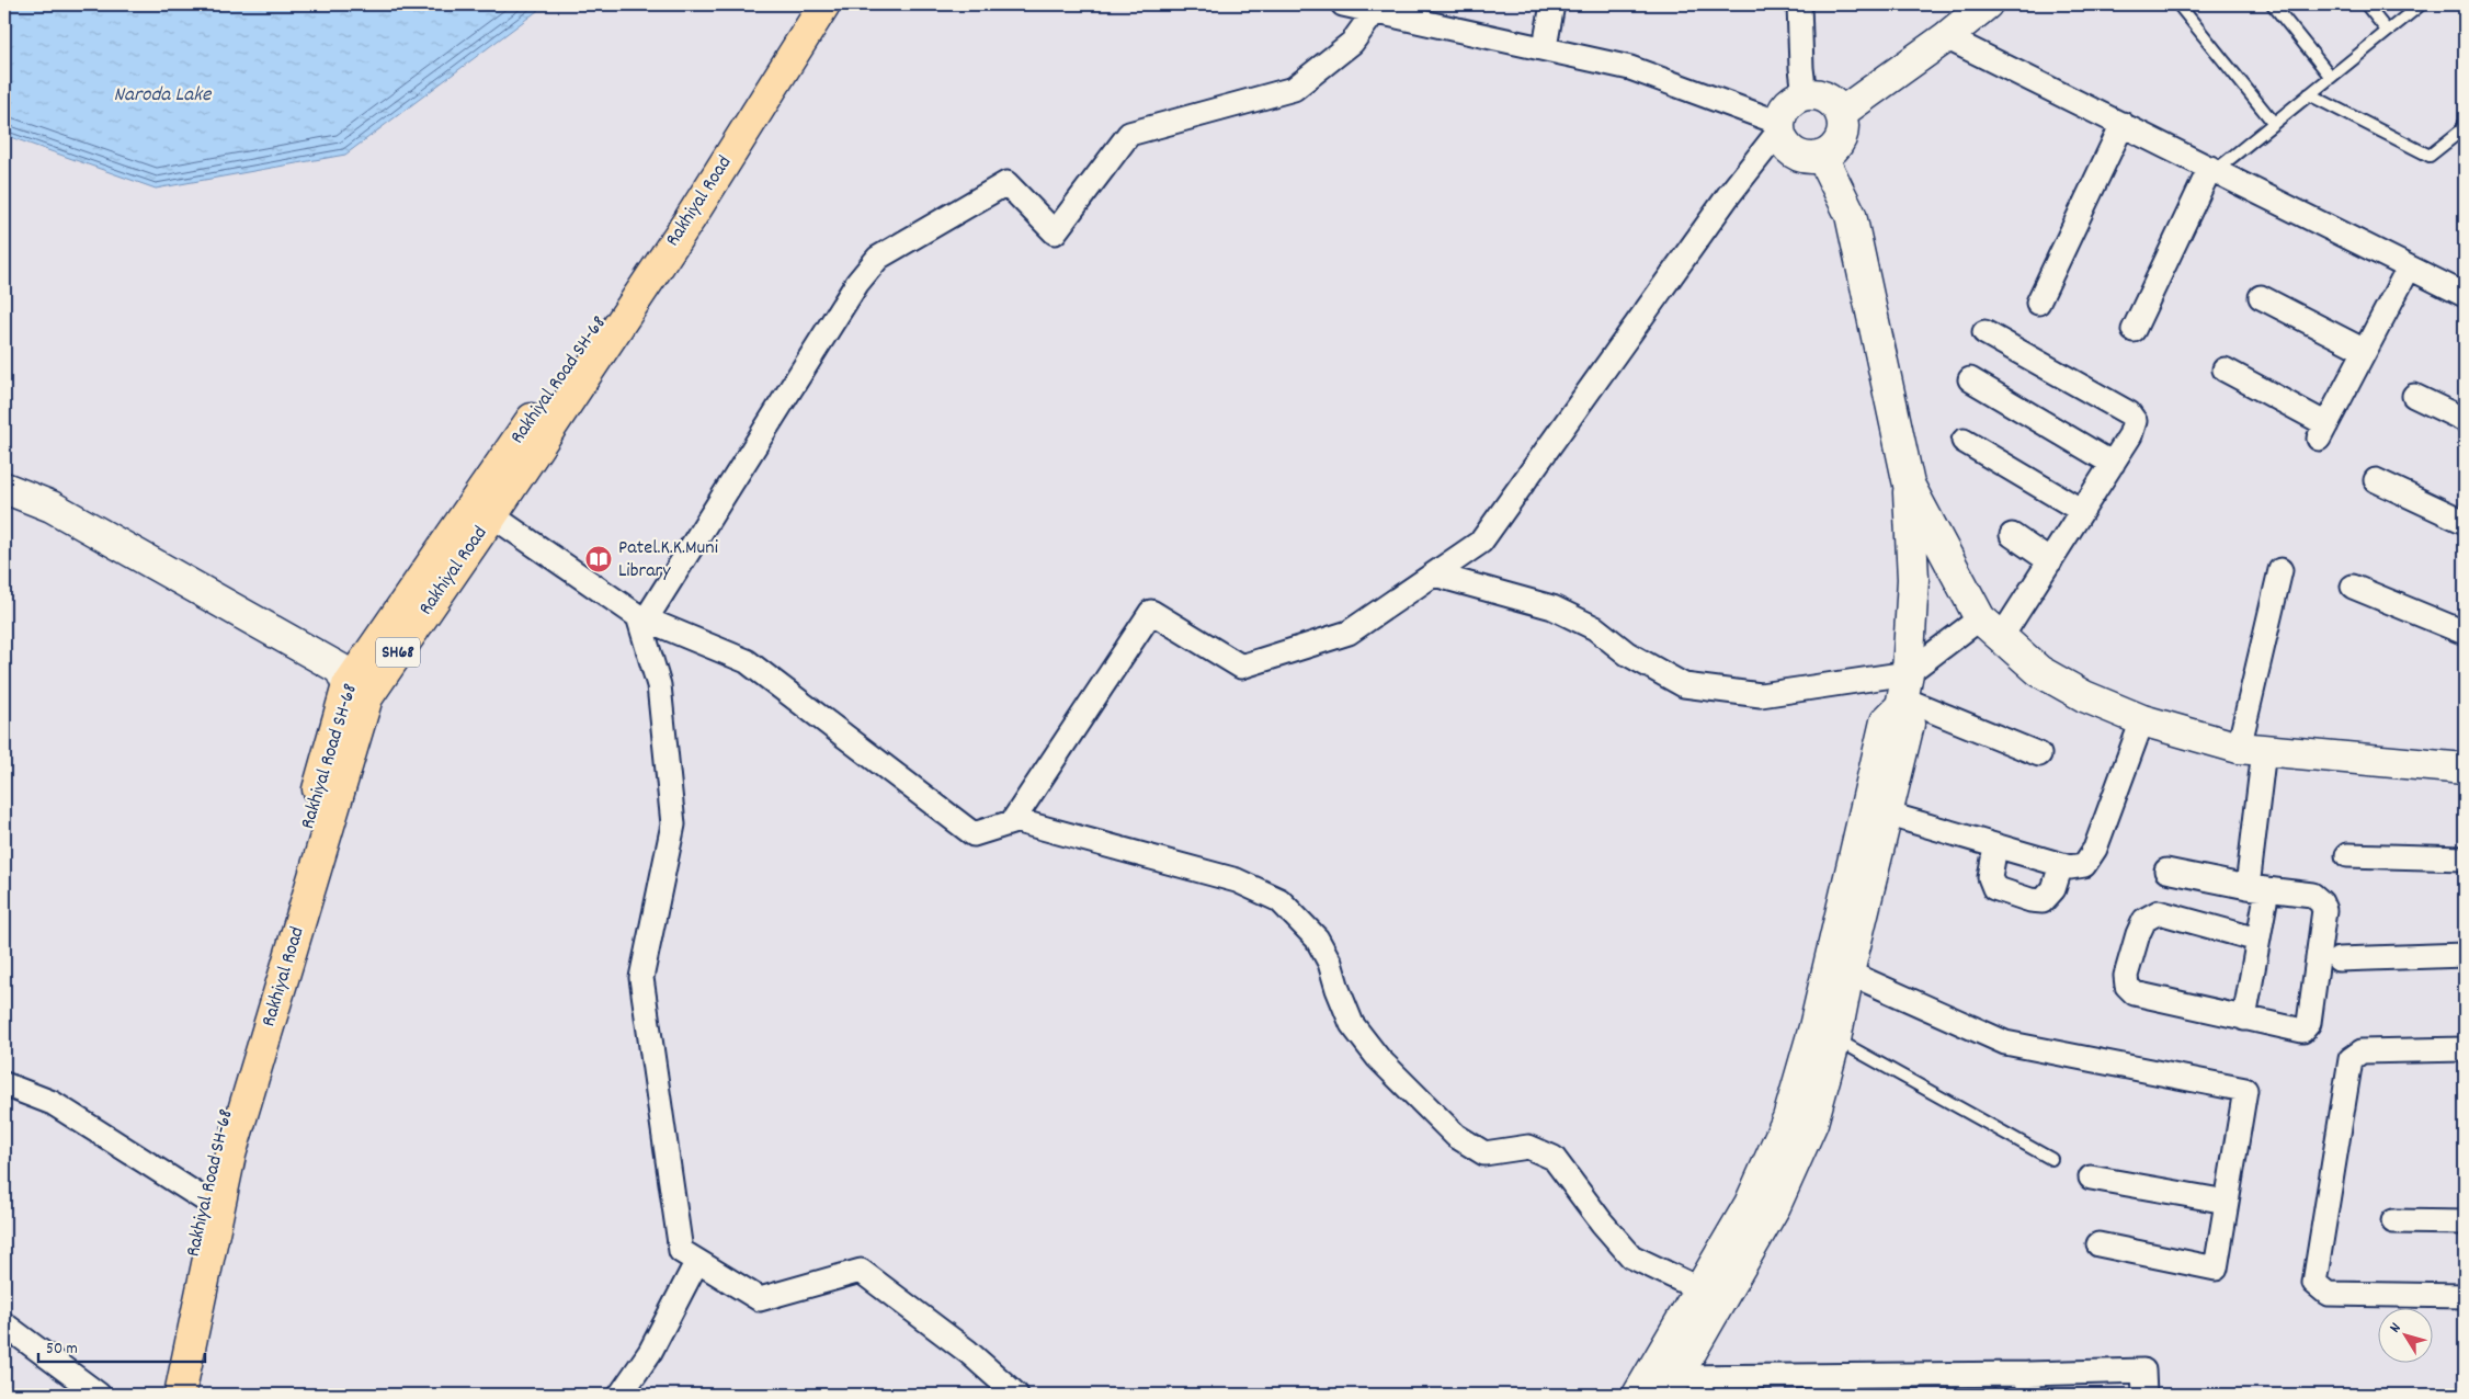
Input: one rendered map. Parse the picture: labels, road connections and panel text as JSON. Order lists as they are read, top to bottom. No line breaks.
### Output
{"streets":{"main road":["Rakhiyal Road","Rakhiyal Road SH-68","SH68"]},"crossings":[["Rakhiyal Road","Rakhiyal Road SH-68"]],"water":["Naroda Lake"],"places":{"library":["Patel.K.K.Muni Library"]},"scale_bar":"50 m","north":"top left"}
